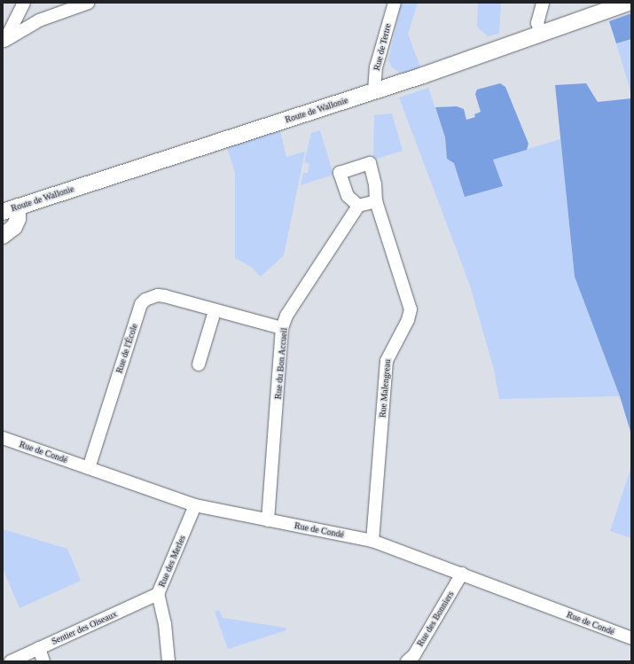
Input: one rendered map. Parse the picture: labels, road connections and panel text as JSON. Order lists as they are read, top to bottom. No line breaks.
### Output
{"streets":{"main road":["Route de Wallonie"],"street":["Rue de Tertre","Rue de l'École","Rue du Bon Accueil","Rue Malengreau","Rue de Condé","Rue des Merles","Rue des Bonniers","Sentier des Oiseaux"]},"crossings":[["Rue de Tertre","Route de Wallonie"],["Rue de l'École","Rue du Bon Accueil"],["Rue de l'École","Rue de Condé"],["Rue du Bon Accueil","Rue Malengreau"],["Rue du Bon Accueil","Rue de Condé"],["Rue Malengreau","Rue de Condé"],["Rue de Condé","Rue des Merles"],["Rue de Condé","Rue des Bonniers"],["Rue des Merles","Sentier des Oiseaux"]]}
